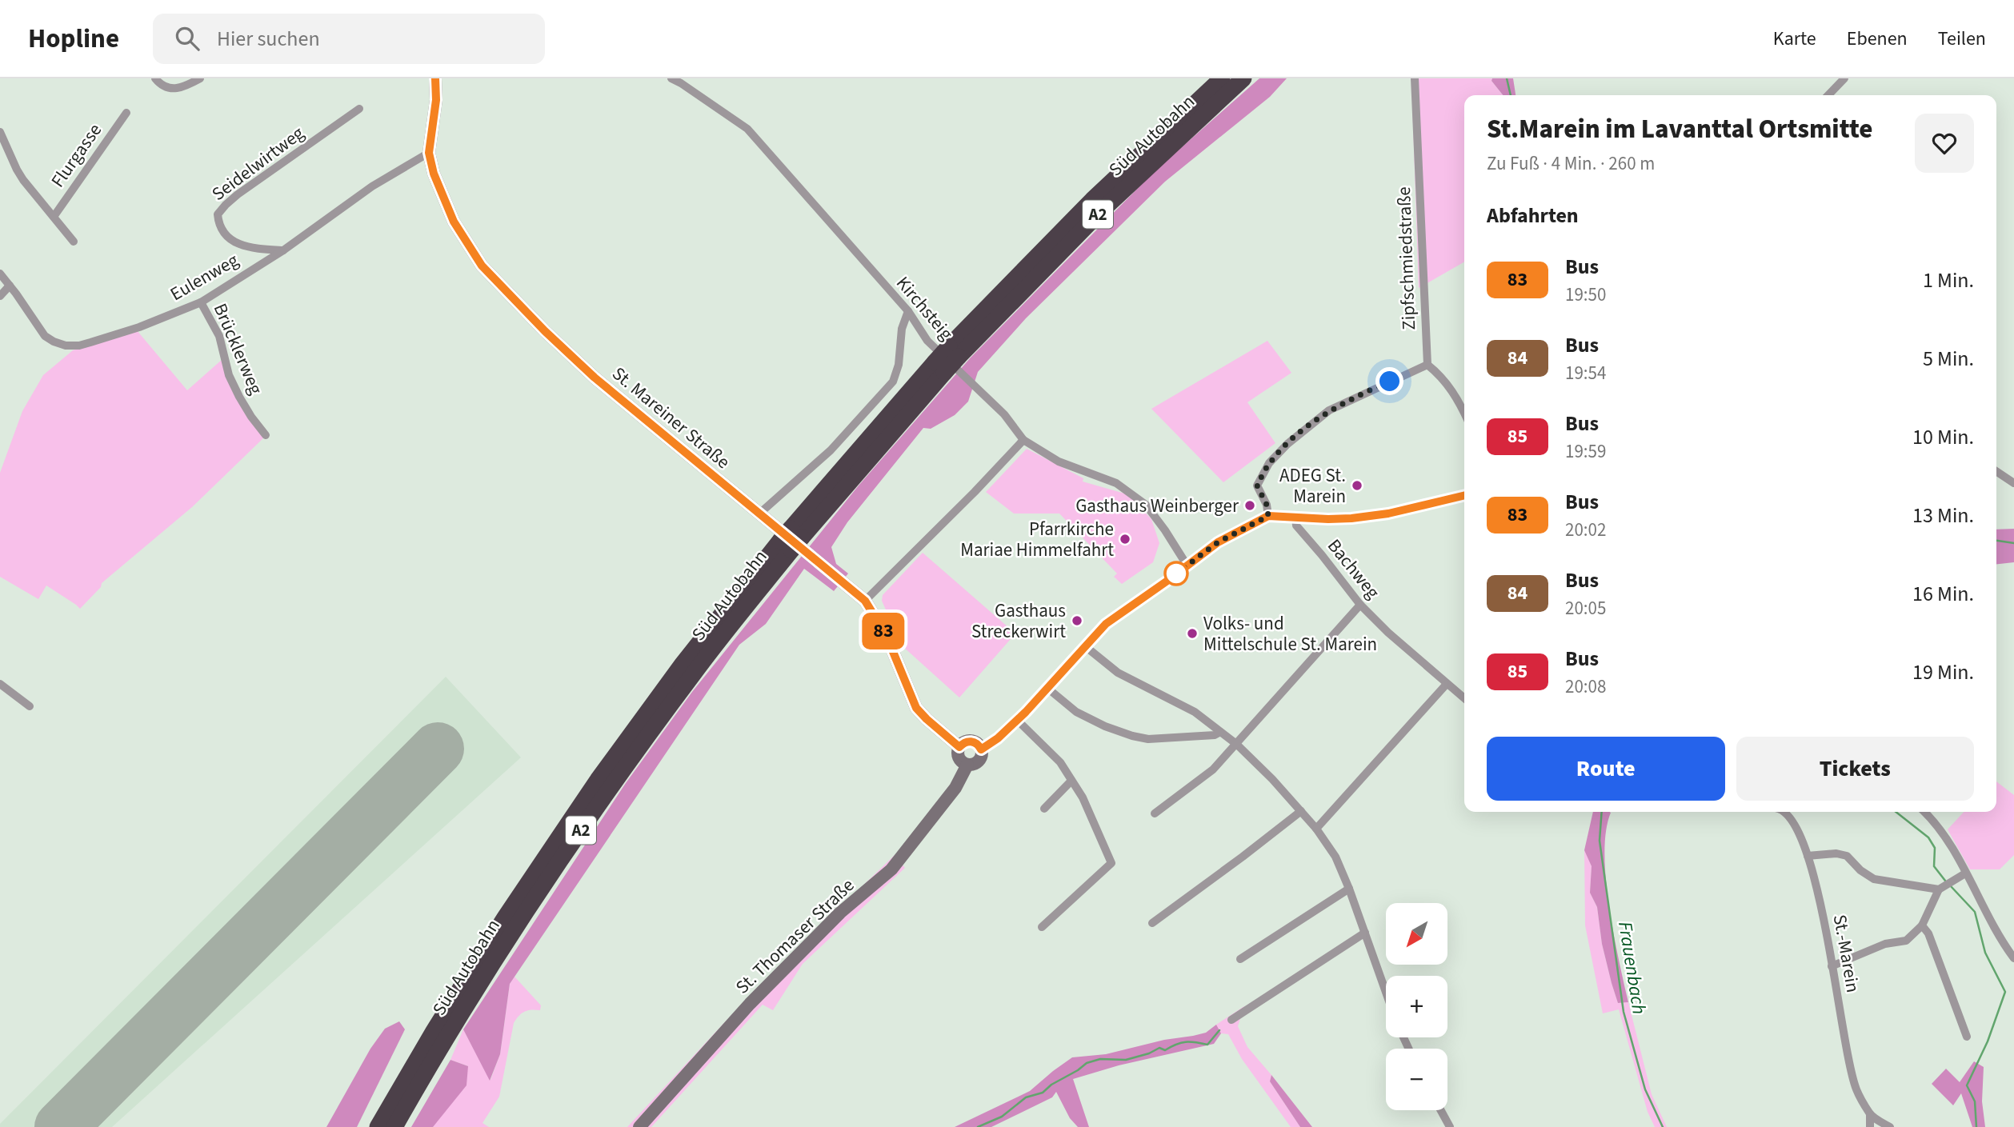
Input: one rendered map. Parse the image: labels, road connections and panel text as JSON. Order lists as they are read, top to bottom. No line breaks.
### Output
{"streets":{"highway":["Süd Autobahn","A2"],"main road":["St. Mareiner Straße","St. Thomaser Straße"],"street":["Flurgasse","Seidelwirtweg","Zipfschmiedstraße","Eulenweg","Kirchsteig","Brücklerweg","Bachweg","St.-Marein"]},"crossings":[["Seidelwirtweg","Eulenweg"],["Eulenweg","Brücklerweg"],["Eulenweg","St. Mareiner Straße"],["St. Mareiner Straße","St. Thomaser Straße"]],"water":["Frauenbach"],"places":["ADEG St. Marein","Gasthaus Weinberger","Pfarrkirche Mariae Himmelfahrt","Gasthaus Streckerwirt","Volks- und Mittelschule St. Marein"],"lines":["bus line 83"],"north":"bottom left","page":{"header":"Hopline","search":"Hier suchen","nav":["Karte","Ebenen","Teilen"],"on_map":"83","heading":[["St.Marein im Lavanttal Ortsmitte","Zu Fuß · 4 Min. · 260 m"],"Abfahrten"],"list":[{"mark":"83","name":"Bus","note":"19:50","value":"1 Min."},{"mark":"84","name":"Bus","note":"19:54","value":"5 Min."},{"mark":"85","name":"Bus","note":"19:59","value":"10 Min."},{"mark":"83","name":"Bus","note":"20:02","value":"13 Min."},{"mark":"84","name":"Bus","note":"20:05","value":"16 Min."},{"mark":"85","name":"Bus","note":"20:08","value":"19 Min."}],"buttons":["Route","Tickets"],"map_buttons":["+","−"]}}
